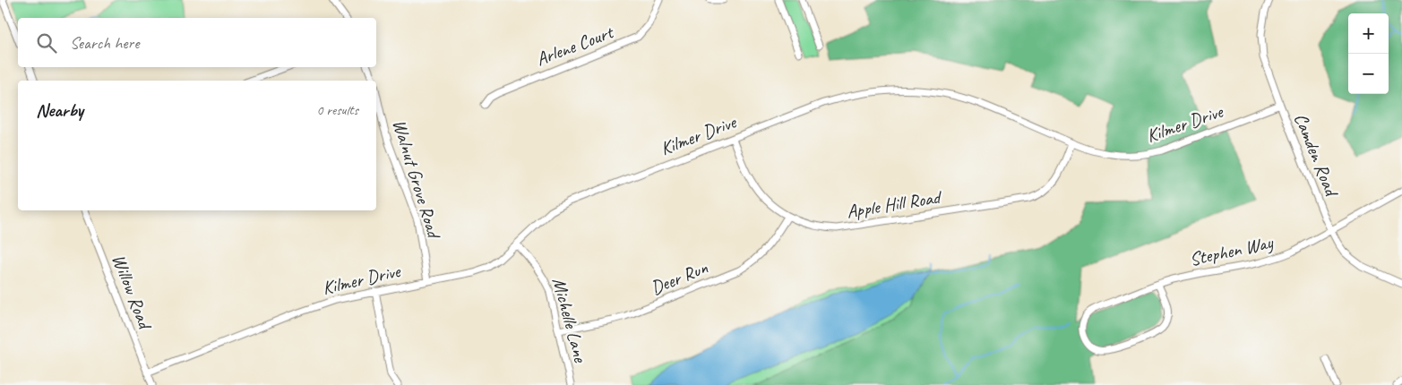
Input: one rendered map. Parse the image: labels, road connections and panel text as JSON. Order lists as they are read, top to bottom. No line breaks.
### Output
{"streets":{"street":["Arlene Court","Kilmer Drive","Camden Road","Walnut Grove Road","Apple Hill Road","Stephen Way","Deer Run","Willow Road","Michelle Lane"]},"crossings":[["Kilmer Drive","Camden Road"],["Kilmer Drive","Walnut Grove Road"],["Kilmer Drive","Apple Hill Road"],["Kilmer Drive","Willow Road"],["Kilmer Drive","Michelle Lane"],["Camden Road","Stephen Way"],["Apple Hill Road","Deer Run"],["Deer Run","Michelle Lane"]],"page":{"map_buttons":["+","−"],"search":"Search here","heading":["Nearby","0 results"]}}
